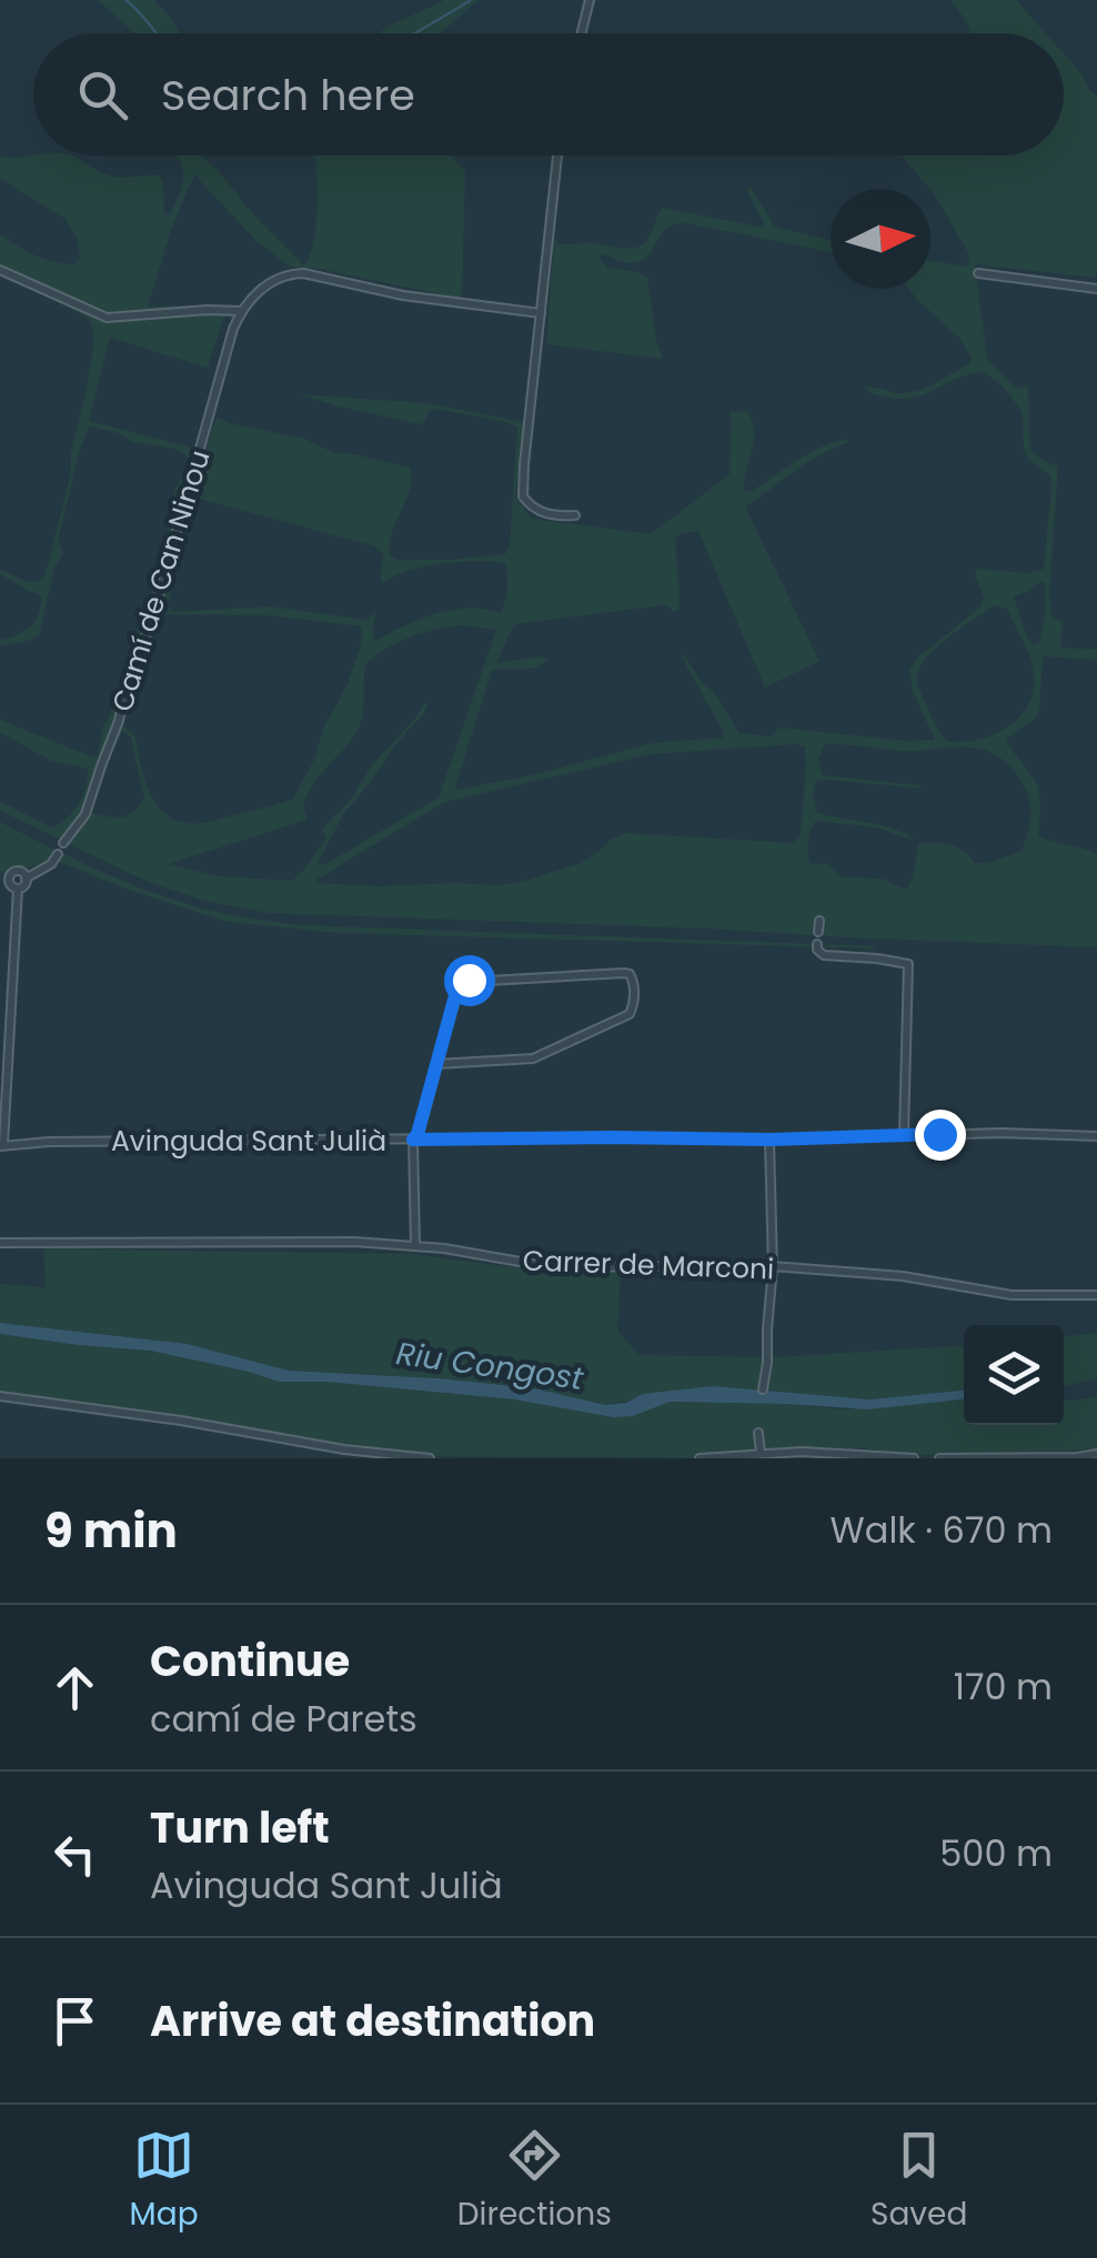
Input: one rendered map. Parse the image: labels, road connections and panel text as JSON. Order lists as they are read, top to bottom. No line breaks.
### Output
{"streets":{"street":["Camí de Can Ninou","Avinguda Sant Julià","Carrer de Marconi"]},"water":["Riu Congost"],"north":"right","page":{"search":"Search here","heading":["9 min","Walk · 670 m"],"list":[["Continue","camí de Parets","170 m"],["Turn left","Avinguda Sant Julià","500 m"],"Arrive at destination"],"nav":["Map","Directions","Saved"]}}
